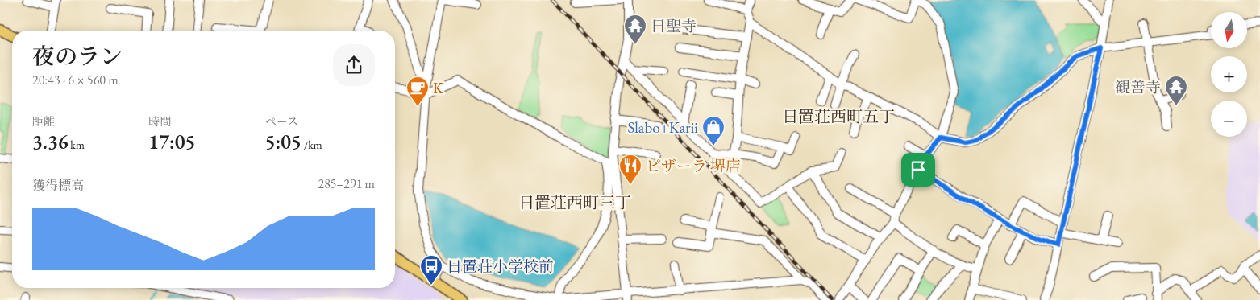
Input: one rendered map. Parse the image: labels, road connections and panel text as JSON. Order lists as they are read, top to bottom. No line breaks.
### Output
{"districts":["日置荘西町五丁","日置荘西町三丁"],"places":{"temple":["日聖寺","観善寺"],"cafe":["K"],"shop":["Slabo+Karii"],"restaurant":["ピザーラ 堺店"],"bus stop":["日置荘小学校前"]},"north":"bottom","page":{"map_buttons":["+","−"],"heading":["夜のラン","20:43 · 6 × 560 m"],"stats":[["距離","3.36 km"],["時間","17:05"],["ペース","5:05 /km"]],"chart":["獲得標高","285–291 m"]}}
